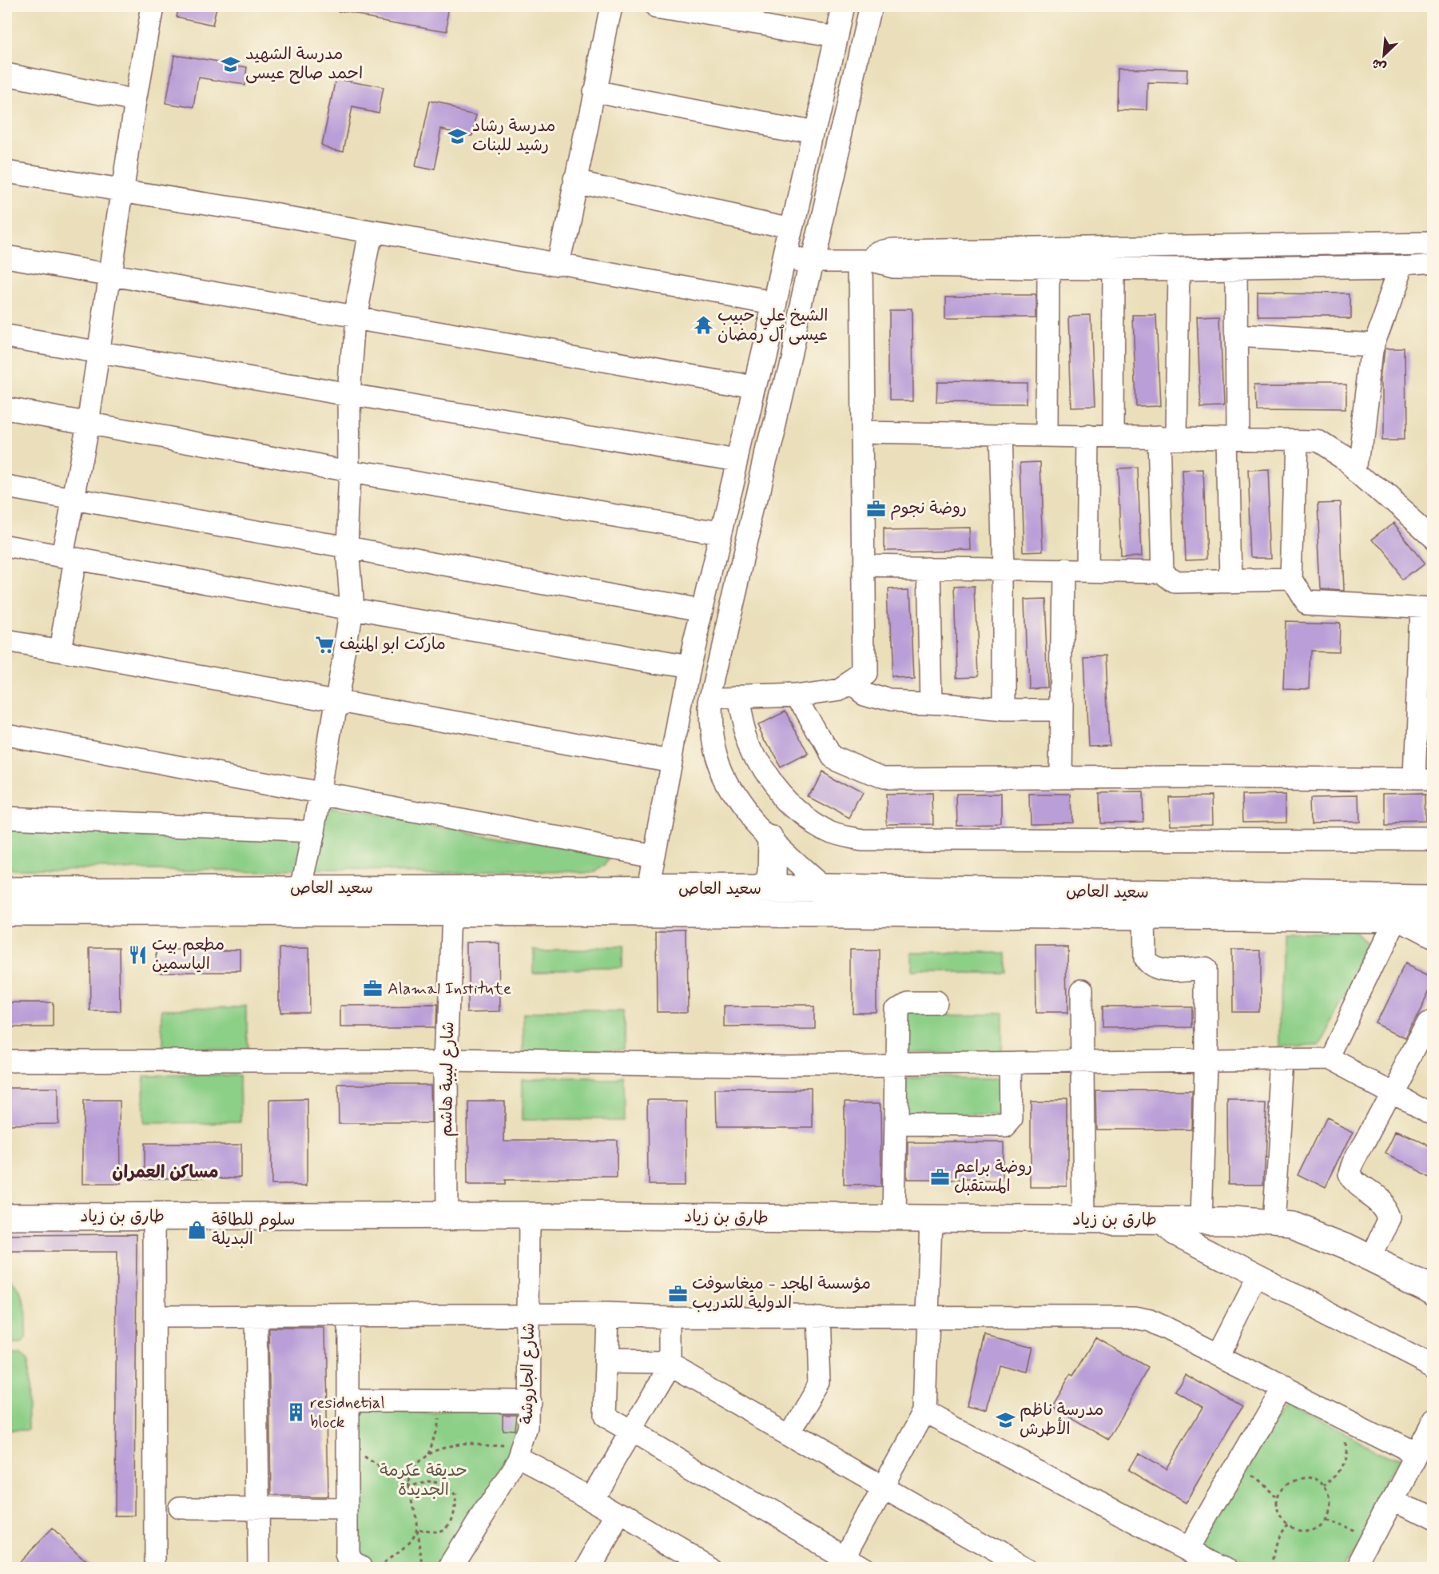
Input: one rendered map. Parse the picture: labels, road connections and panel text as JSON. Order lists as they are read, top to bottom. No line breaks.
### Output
{"streets":{"main road":["سعيد العاص","طارق بن زياد"],"street":["شارع لبيبة هاشم","شارع الجاروشة"]},"crossings":[["شارع لبيبة هاشم","طارق بن زياد"],["طارق بن زياد","شارع الجاروشة"]],"districts":["مساكن العمران"],"parks":["حديقة عكرمة الجديدة"],"places":{"school or university":["مدرسة الشهيد احمد صالح عيسى","مدرسة رشاد رشيد للبنات","مدرسة ناظم الأطرش"],"temple":["الشيخ علي حبيب عيسى ٱل رمضان"],"office":["روضة نجوم","Alamal Institute","روضة براعم المستقبل","مؤسسة المجد - ميغاسوفت الدولية للتدريب"],"supermarket":["ماركت ابو المنيف"],"restaurant":["مطعم بيت الياسمين"],"shop":["سلوم للطاقة البديلة"],"building":["residnetial block"]},"north":"bottom left"}
